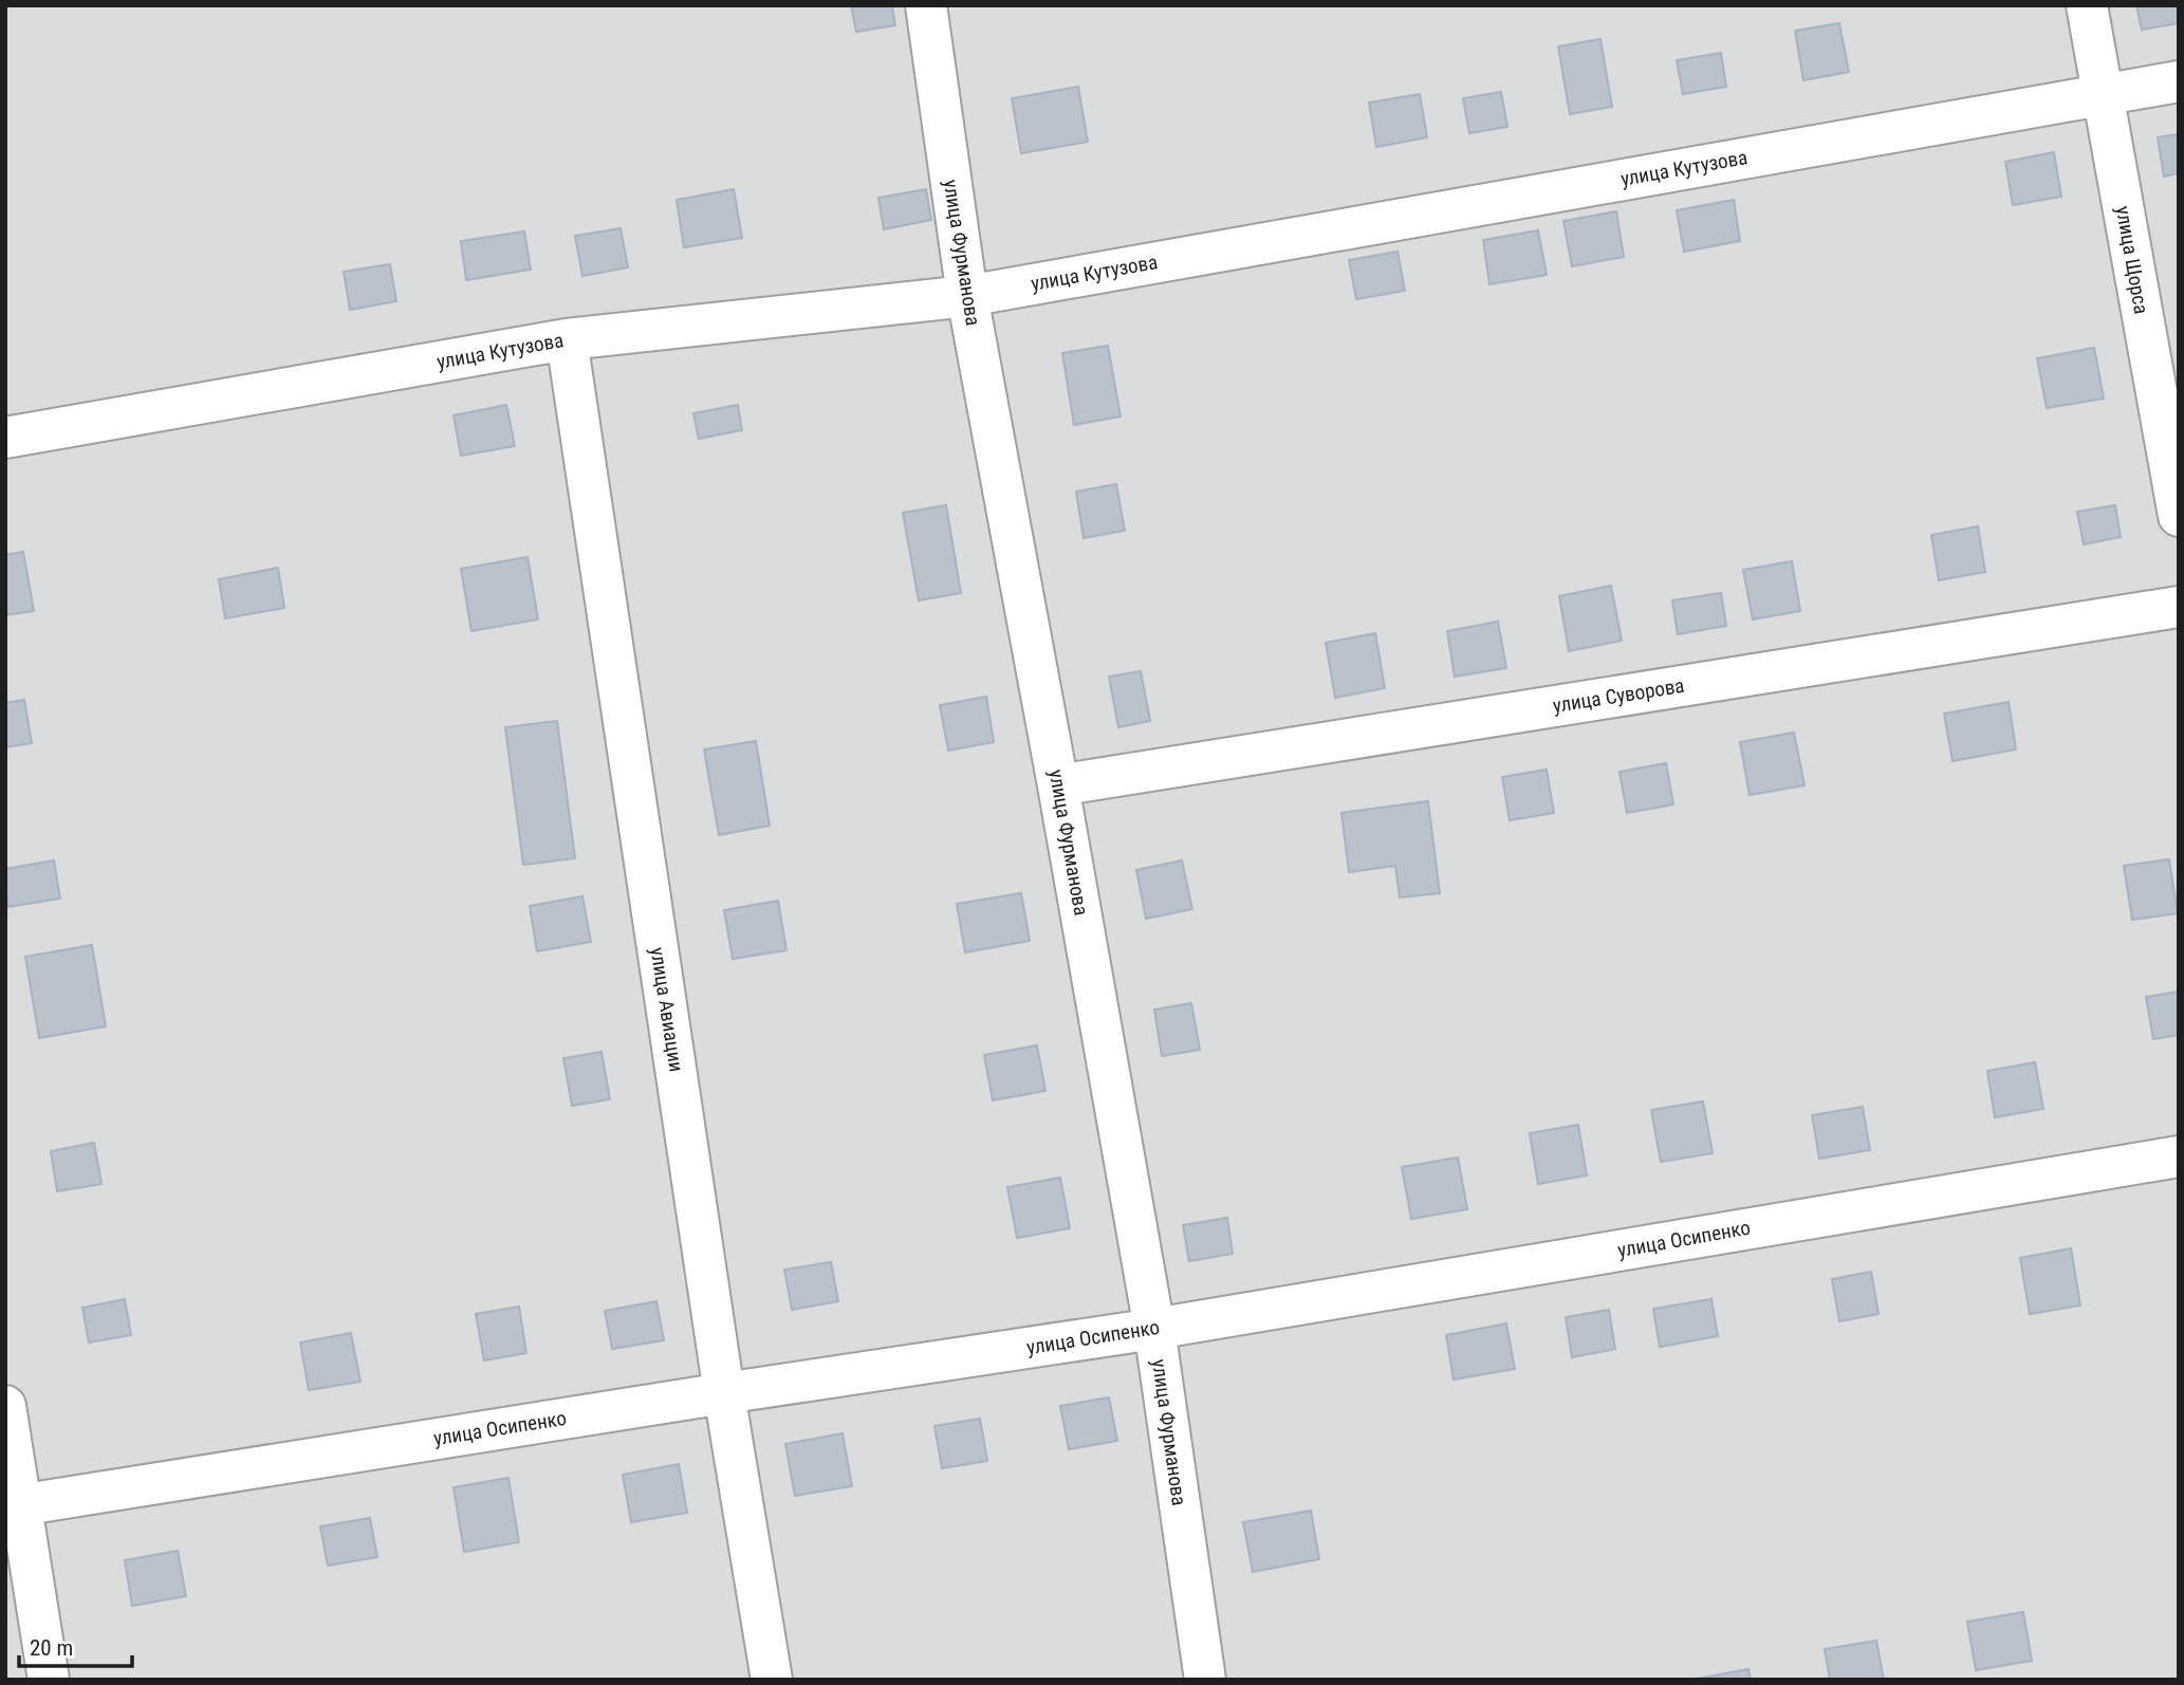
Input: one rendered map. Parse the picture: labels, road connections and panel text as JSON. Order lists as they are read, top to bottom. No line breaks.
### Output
{"streets":{"street":["улица Кутузова","улица Фурманова","улица Щорса","улица Суворова","улица Авиации","улица Осипенко"]},"crossings":[["улица Кутузова","улица Фурманова"],["улица Кутузова","улица Щорса"],["улица Кутузова","улица Авиации"],["улица Фурманова","улица Суворова"],["улица Фурманова","улица Осипенко"],["улица Авиации","улица Осипенко"]],"scale_bar":"20 m"}
